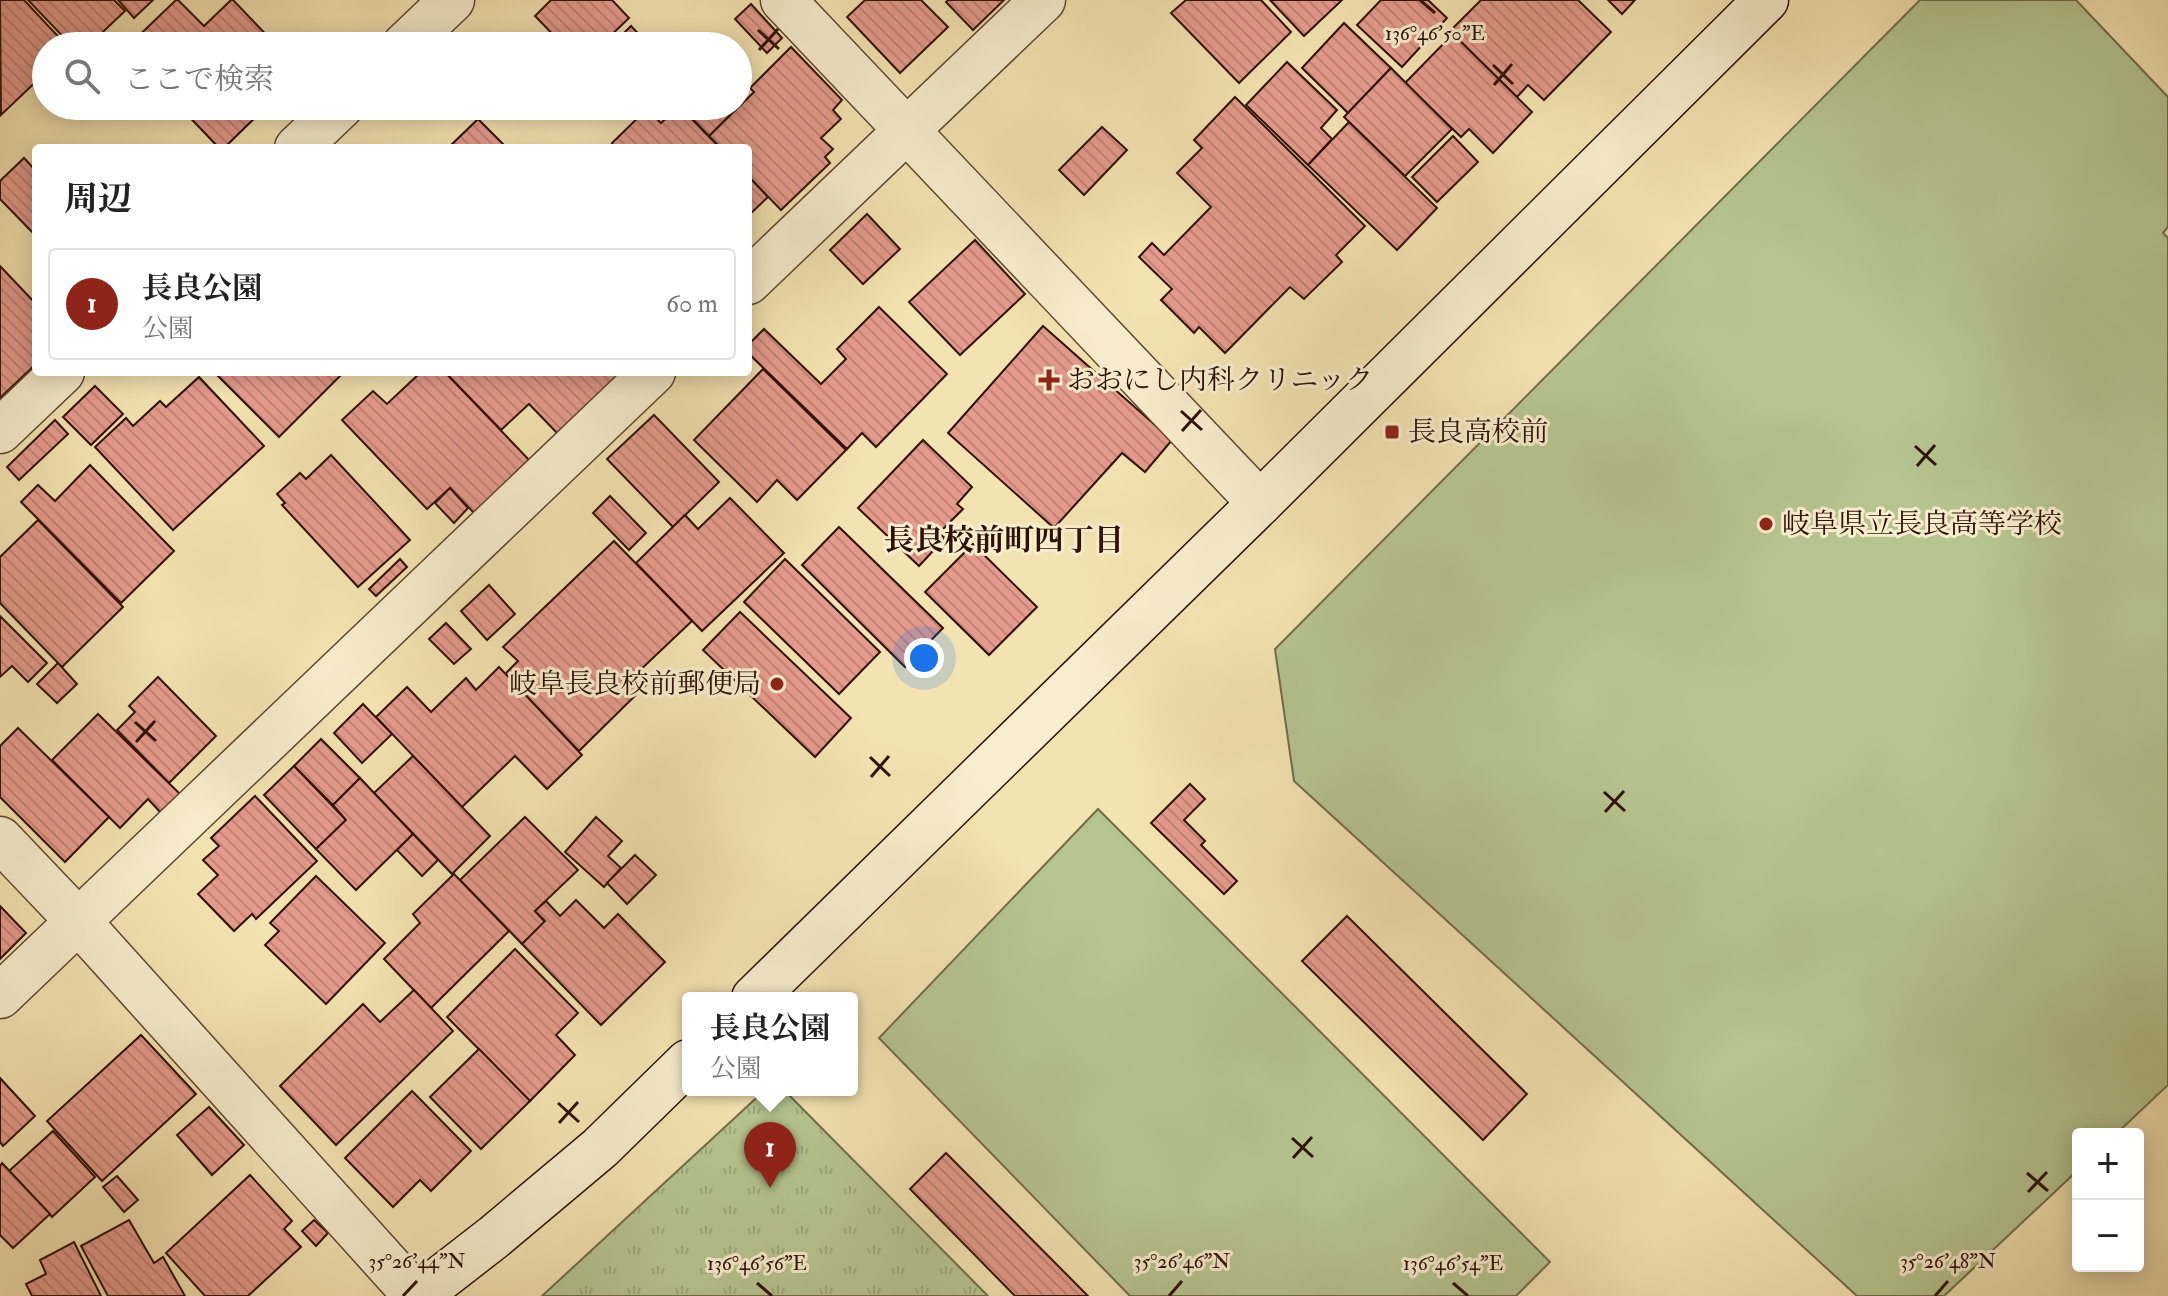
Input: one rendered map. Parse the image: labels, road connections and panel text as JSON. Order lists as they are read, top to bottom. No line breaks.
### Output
{"districts":["長良校前町四丁目"],"places":{"health":["おおにし内科クリニック"],"transit":["長良高校前"],"other":["岐阜県立長良高等学校","岐阜長良校前郵便局"]},"page":{"search":"ここで検索","heading":"周辺","list":[{"mark":"1","name":"長良公園","note":"公園","value":"60 m"}],"popup":["長良公園","公園"],"pins":"1","map_buttons":["+","−"]},"coordinates":["136°46'50\"E","35°26'44\"N","35°26'46\"N","35°26'48\"N","136°46'56\"E","136°46'54\"E"]}
